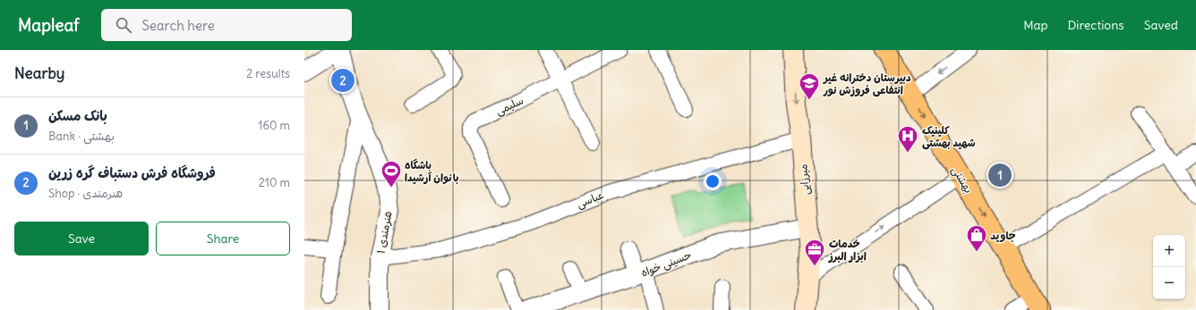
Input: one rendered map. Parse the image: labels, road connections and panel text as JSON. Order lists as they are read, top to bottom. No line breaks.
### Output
{"streets":{"main road":["میرزایی","بهشتی"],"street":["سلیمی","عباسی","هنرمندی ۱","حسینی خواه"]},"crossings":[["میرزایی","عباسی"],["میرزایی","حسینی خواه"],["عباسی","هنرمندی ۱"]],"one_way":["بهشتی"],"places":{"school or university":["دبیرستان دخترانه غیر انتفاعی فروزش نور"],"hospital":["کلینیک شهید بهشتی"],"sports":["باشگاه بانوان آرشیدا"],"shop":["جاوید"],"office":["خدمات ابزار البرز"]},"page":{"header":"Mapleaf","search":"Search here","nav":["Map","Directions","Saved"],"heading":["Nearby","2 results"],"pins":["2","1"],"list":[{"mark":"1","name":"بانک مسکن","note":"Bank · بهشتی","value":"160 m"},{"mark":"2","name":"فروشگاه فرش دستباف گره زرین","note":"Shop · هنرمندی","value":"210 m"}],"buttons":["Save","Share"],"map_buttons":["+","−"]}}
